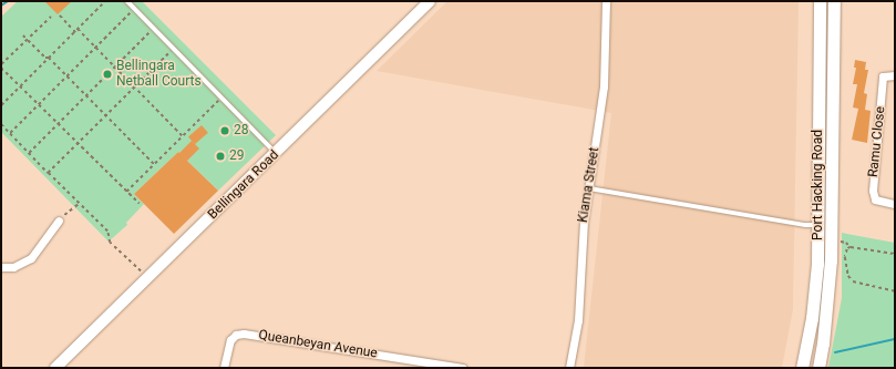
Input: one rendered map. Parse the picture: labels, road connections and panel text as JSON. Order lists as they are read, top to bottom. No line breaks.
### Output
{"streets":{"main road":["Port Hacking Road"],"street":["Ramu Close","Bellingara Road","Kiama Street","Queanbeyan Avenue"]},"places":["Bellingara Netball Courts","28","29"]}
